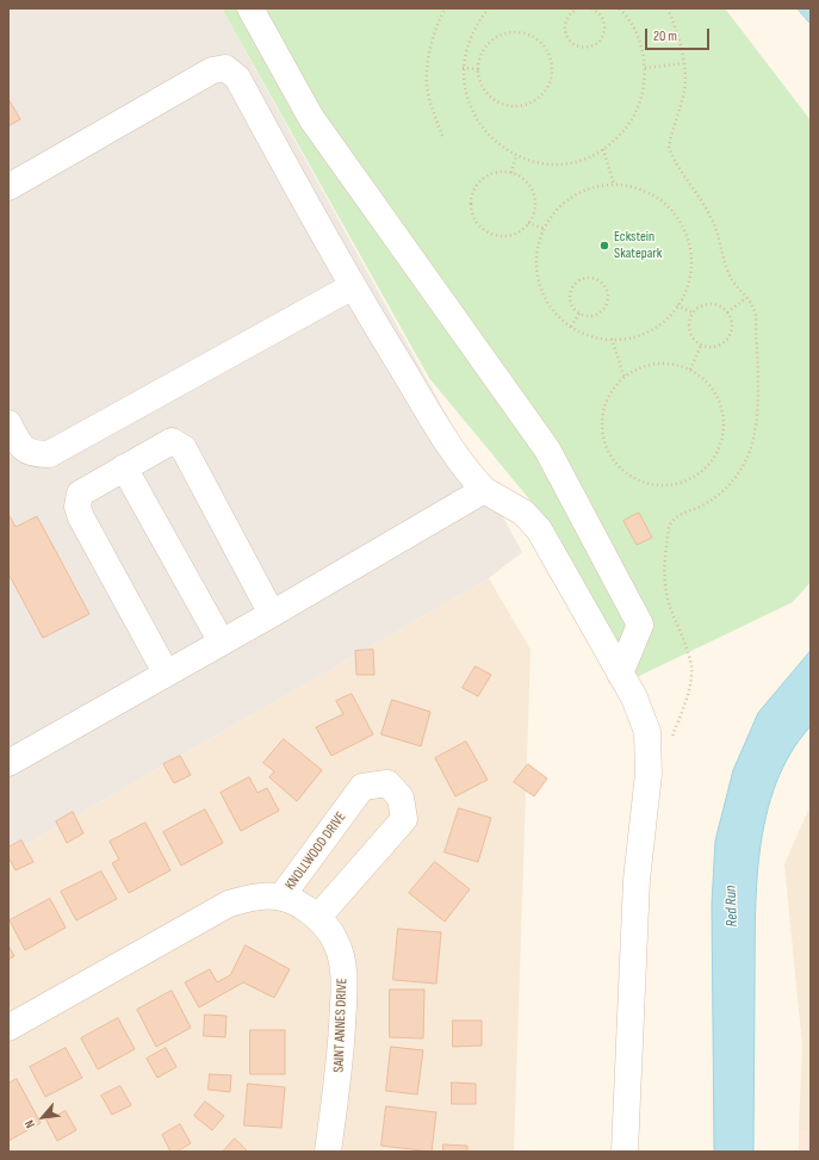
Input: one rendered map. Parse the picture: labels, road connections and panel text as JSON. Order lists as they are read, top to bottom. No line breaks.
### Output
{"streets":{"street":["KNOLLWOOD DRIVE","SAINT ANNES DRIVE"]},"crossings":[["KNOLLWOOD DRIVE","SAINT ANNES DRIVE"]],"water":["Red Run"],"places":["Eckstein Skatepark"],"scale_bar":"20 m","north":"bottom left"}
